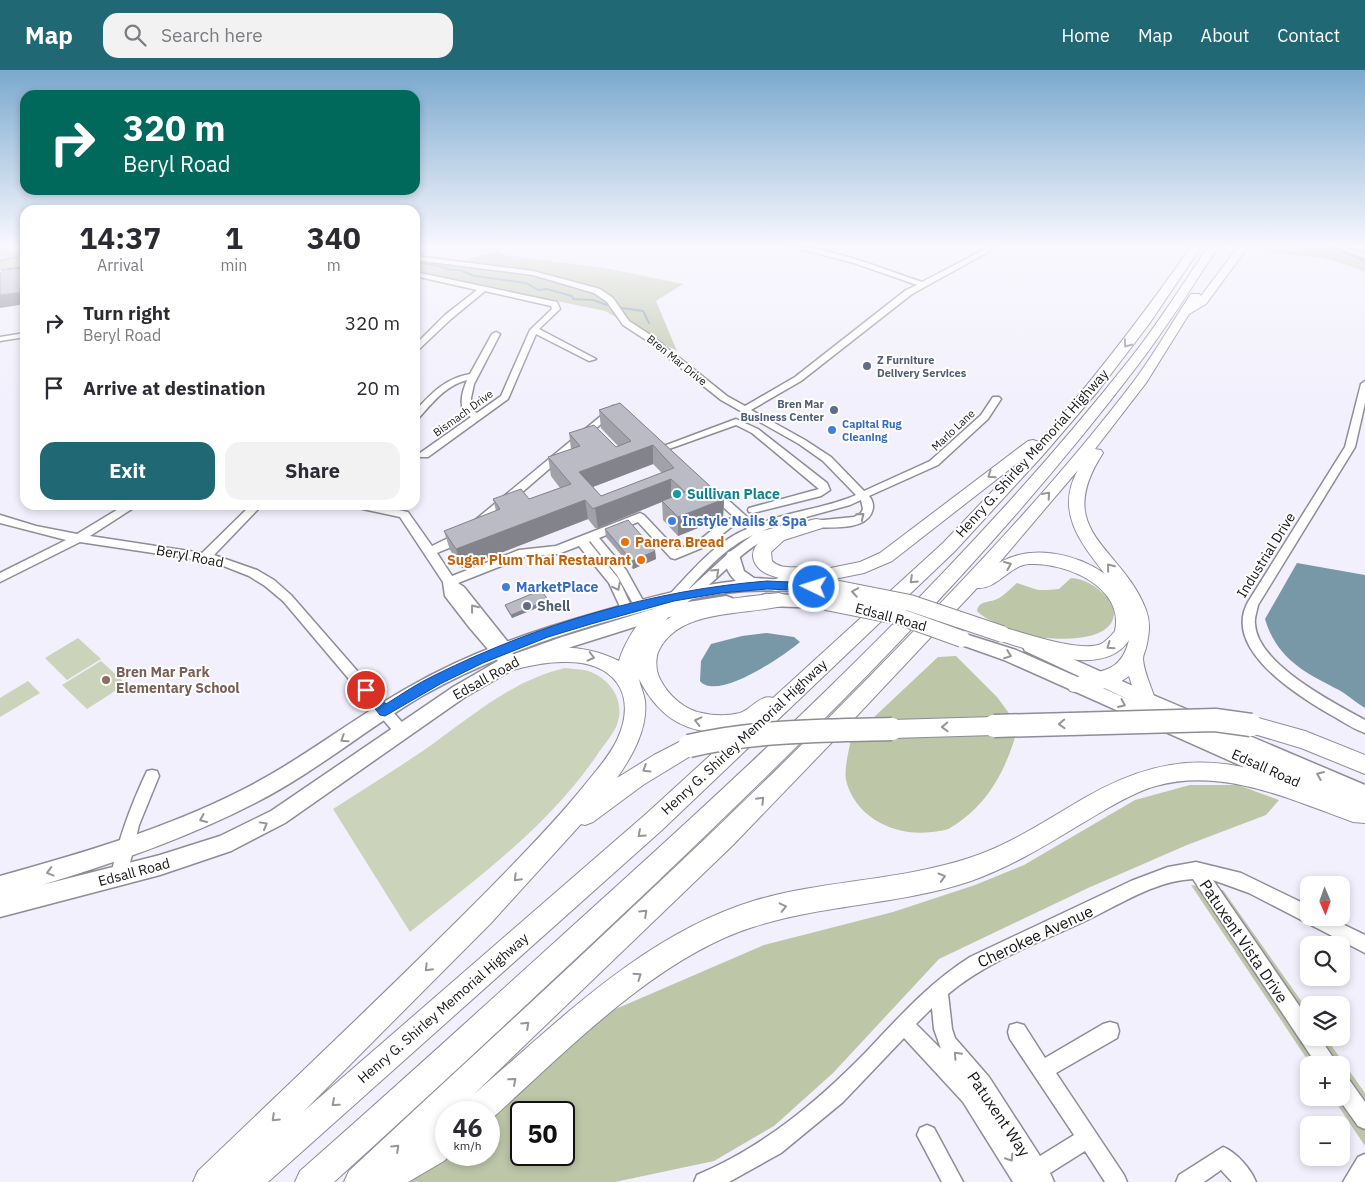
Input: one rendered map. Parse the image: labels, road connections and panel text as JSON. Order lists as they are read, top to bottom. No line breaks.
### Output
{"streets":{"highway":["Henry G. Shirley Memorial Highway"],"main road":["Edsall Road"],"street":["Bren Mar Drive","Bismach Drive","Marlo Lane","Industrial Drive","Beryl Road","Cherokee Avenue","Patuxent Vista Drive","Patuxent Way"]},"crossings":[["Bren Mar Drive","Marlo Lane"],["Beryl Road","Edsall Road"],["Cherokee Avenue","Patuxent Vista Drive"],["Cherokee Avenue","Patuxent Way"]],"places":["Z Furniture Delivery Services","Bren Mar Business Center","Capital Rug Cleaning","Sullivan Place","Instyle Nails & Spa","Panera Bread","Sugar Plum Thai Restaurant","MarketPlace","Shell","Bren Mar Park Elementary School"],"north":"bottom","page":{"header":"Map","search":"Search here","nav":["Home","Map","About","Contact"],"turn":["320 m","Beryl Road"],"eta":["14:37","Arrival","1","min","340","m"],"list":[{"name":"Turn right","note":"Beryl Road","value":"320 m"},{"name":"Arrive at destination","value":"20 m"}],"buttons":["Exit","Share"],"map_buttons":["+","−"],"speed":"46 km/h","limit":"50"}}
